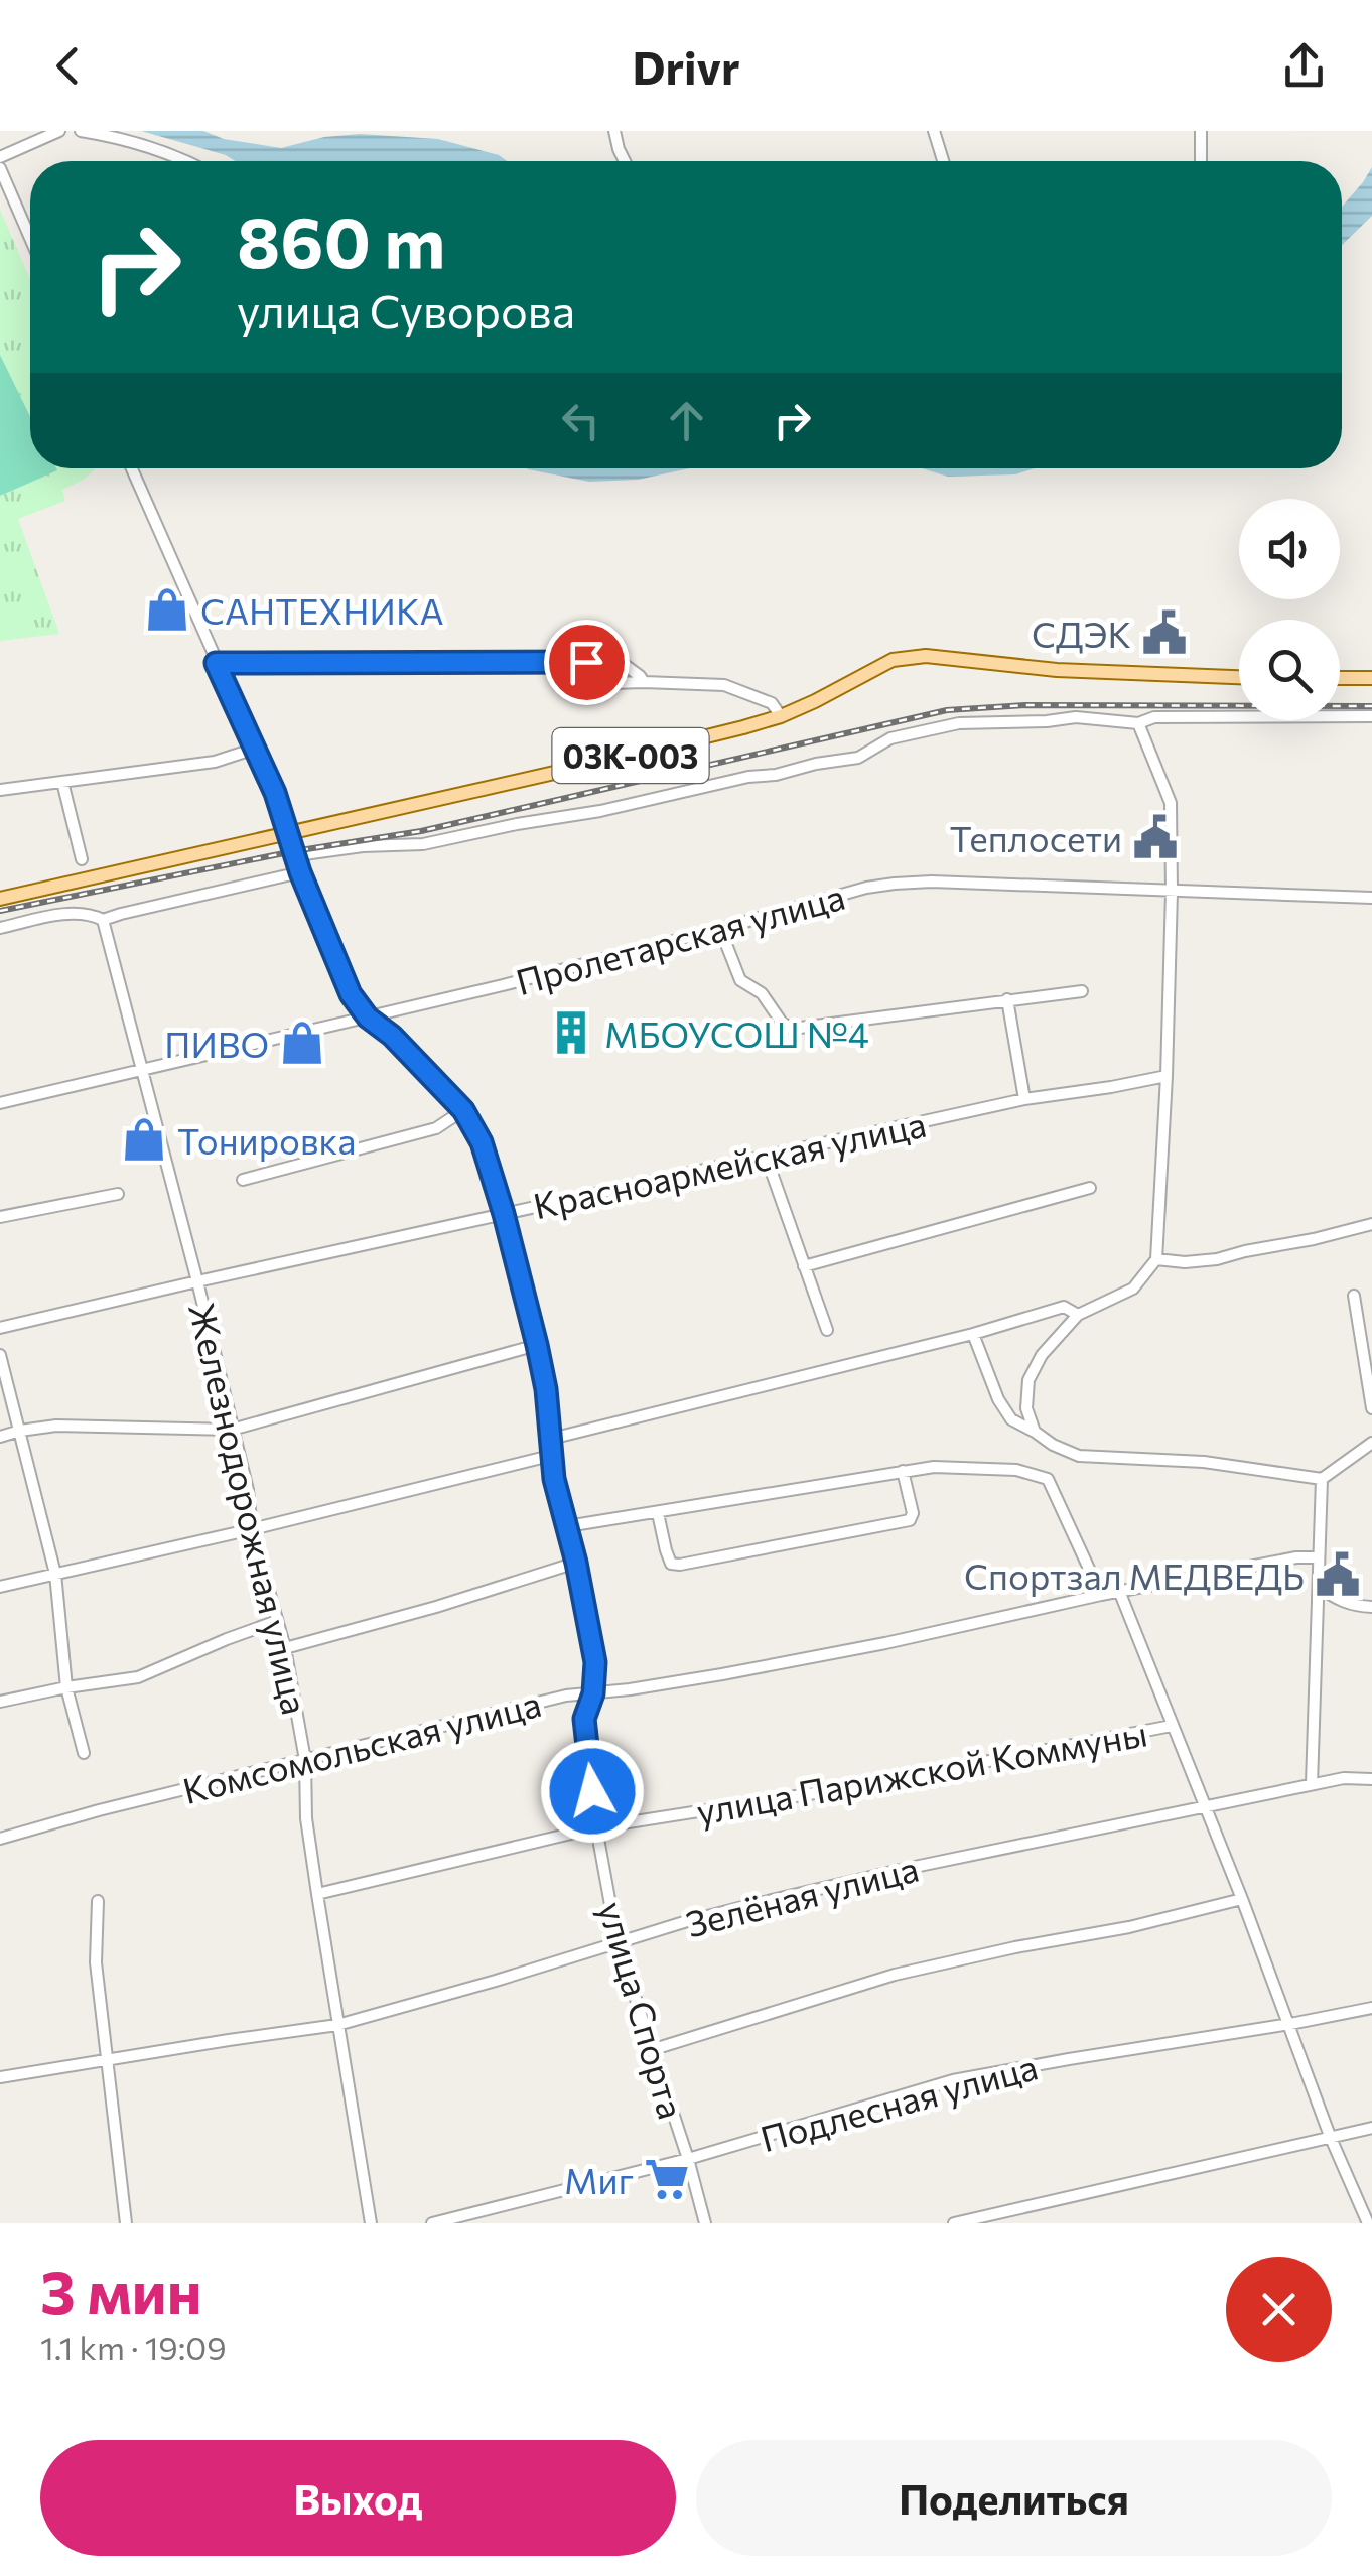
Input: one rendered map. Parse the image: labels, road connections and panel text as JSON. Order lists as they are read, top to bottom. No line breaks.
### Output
{"streets":{"main road":["03К-003"],"street":["Пролетарская улица","Красноармейская улица","Железнодорожная улица","Комсомольская улица","улица Парижской Коммуны","Зелёная улица","улица Спорта","Подлесная улица"]},"crossings":[["03К-003","улица Спорта"],["Пролетарская улица","Железнодорожная улица"],["Пролетарская улица","улица Спорта"],["Красноармейская улица","Железнодорожная улица"],["Красноармейская улица","улица Спорта"],["Железнодорожная улица","Комсомольская улица"],["Железнодорожная улица","улица Парижской Коммуны"],["Железнодорожная улица","Зелёная улица"],["Комсомольская улица","улица Спорта"],["улица Парижской Коммуны","улица Спорта"],["Зелёная улица","улица Спорта"],["улица Спорта","Подлесная улица"]],"places":{"shop":["САНТЕХНИКА","ПИВО","Тонировка"],"public building":["СДЭК","Теплосети","Спортзал МЕДВЕДЬ"],"building":["МБОУСОШ №4"],"supermarket":["Миг"]},"page":{"header":"Drivr","turn":["860 m","улица Суворова"],"heading":["3 мин","1.1 km · 19:09"],"buttons":["Выход","Поделиться"]}}
